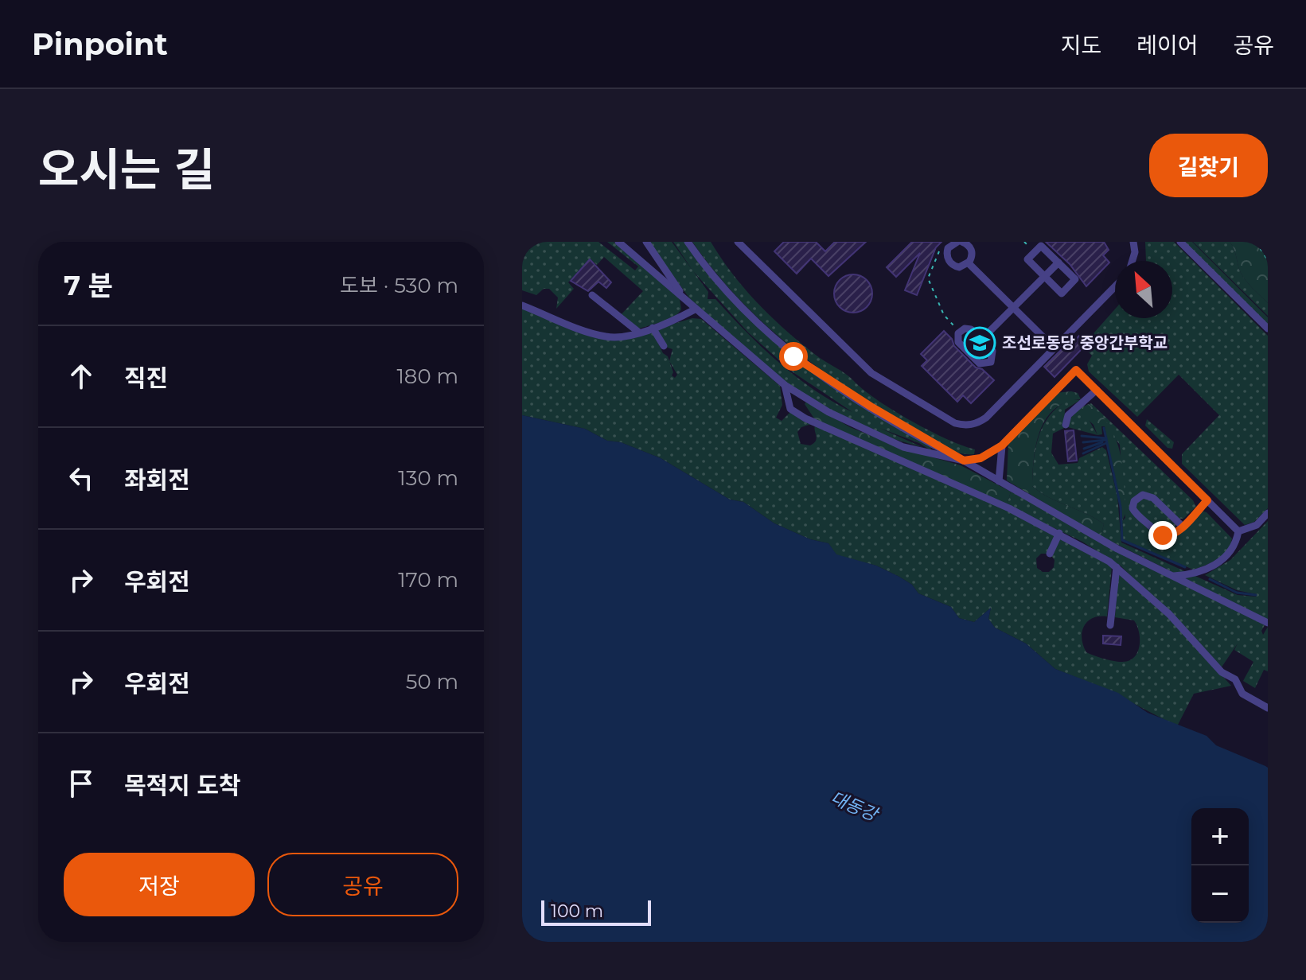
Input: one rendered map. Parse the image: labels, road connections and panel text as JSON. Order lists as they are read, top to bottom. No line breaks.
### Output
{"water":["대동강"],"places":{"school or university":["조선로동당 중앙간부학교"]},"scale_bar":"100 m","north":"top left","page":{"header":"Pinpoint","nav":["지도","레이어","공유"],"title":"오시는 길","buttons":["길찾기",["저장","공유"]],"heading":["7 분","도보 · 530 m"],"list":[["직진","180 m"],["좌회전","130 m"],["우회전","170 m"],["우회전","50 m"],"목적지 도착"],"map_buttons":["+","−"],"scale":"100 m"}}
